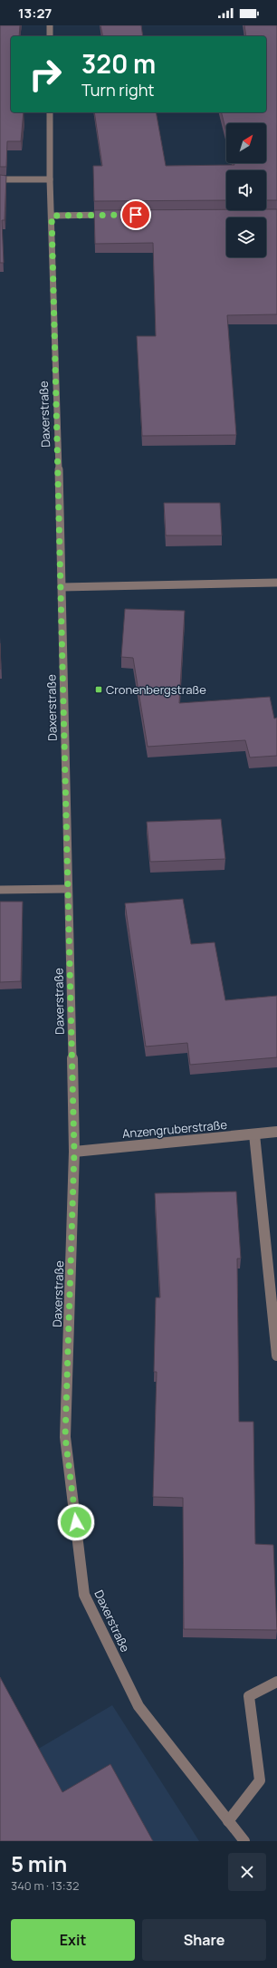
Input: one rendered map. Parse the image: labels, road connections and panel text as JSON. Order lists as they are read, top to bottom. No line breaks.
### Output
{"streets":{"street":["Daxerstraße","Anzengruberstraße"]},"crossings":[["Daxerstraße","Anzengruberstraße"]],"places":{"transit":["Cronenbergstraße"]},"north":"top right","page":{"status":"13:27","turn":["320 m","Turn right"],"heading":["5 min","340 m · 13:32"],"buttons":["Exit","Share"]}}
